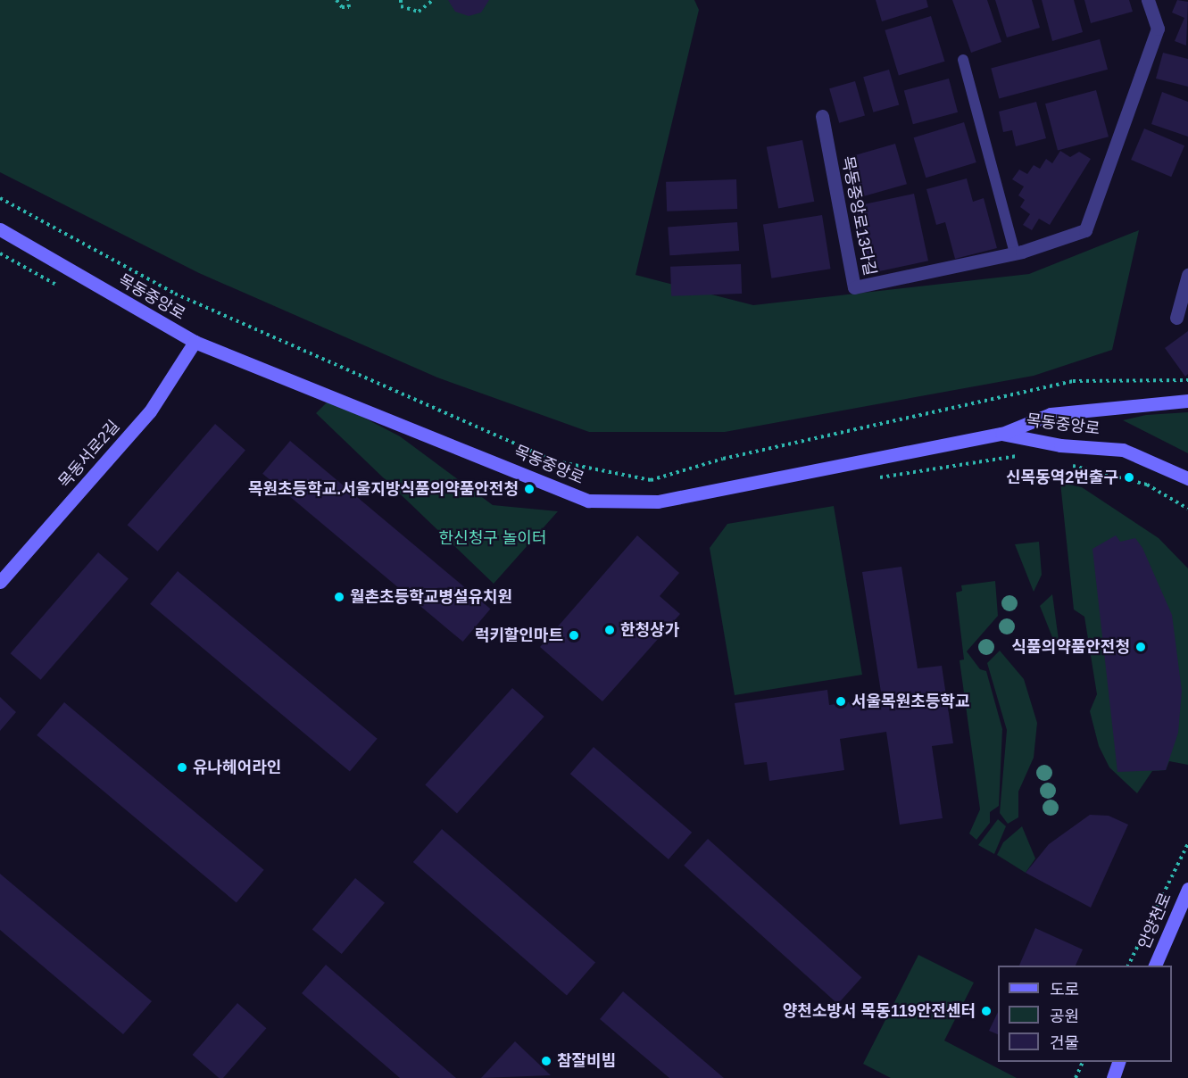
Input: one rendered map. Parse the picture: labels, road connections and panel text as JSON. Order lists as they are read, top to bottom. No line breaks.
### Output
{"streets":{"main road":["목동중앙로","목동서로2길","안양천로"],"street":["목동중앙로13다길"]},"crossings":[["목동중앙로","목동서로2길"]],"parks":["한신청구 놀이터"],"places":["신목동역2번출구","목원초등학교.서울지방식품의약품안전청","월촌초등학교병설유치원","한청상가","럭키할인마트","식품의약품안전청","서울목원초등학교","유나헤어라인","양천소방서 목동119안전센터","참잘비빔"],"legend":["도로","공원","건물"]}
